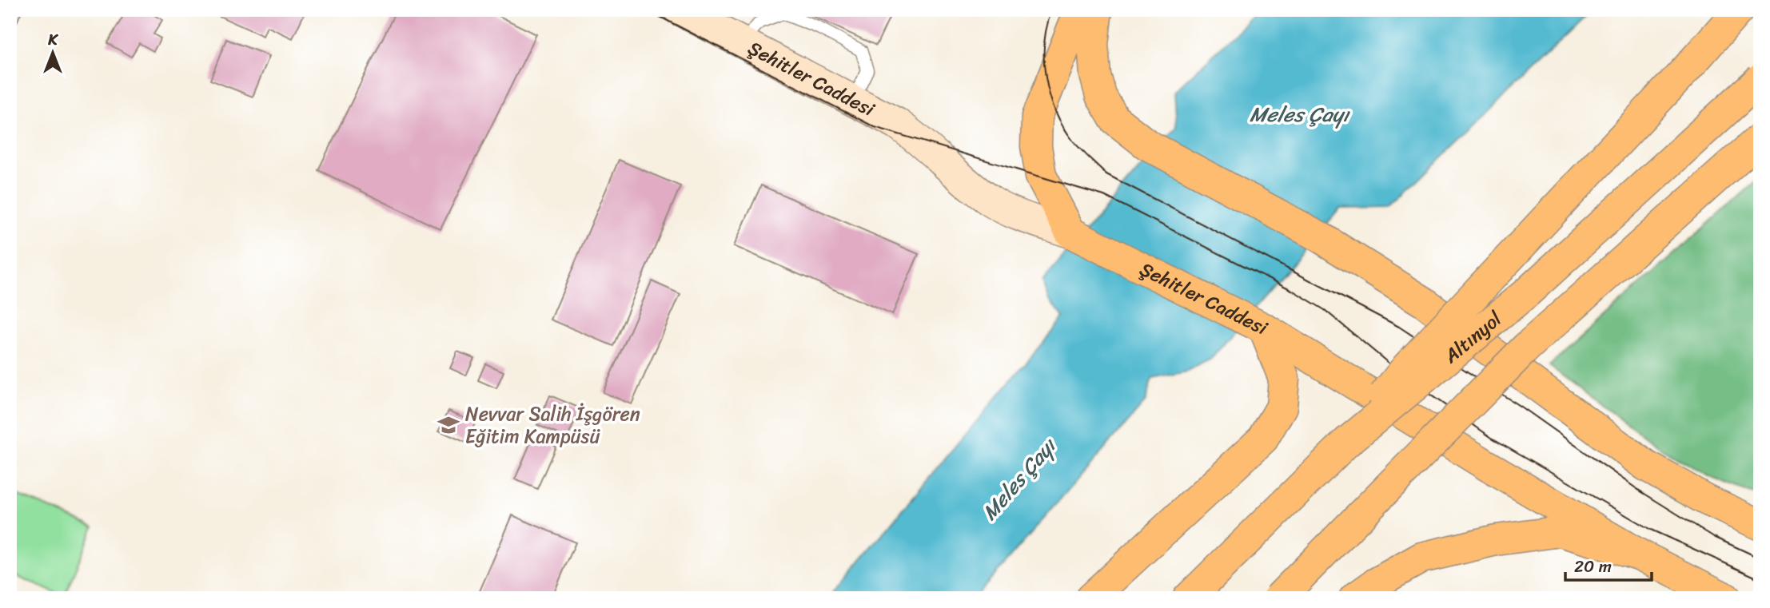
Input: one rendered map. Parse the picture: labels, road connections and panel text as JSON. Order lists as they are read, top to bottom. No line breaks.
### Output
{"streets":{"main road":["Şehitler Caddesi","Altınyol"]},"water":["Meles Çayı"],"places":{"school or university":["Nevvar Salih İşgören Eğitim Kampüsü"]},"scale_bar":"20 m","north":"top"}
